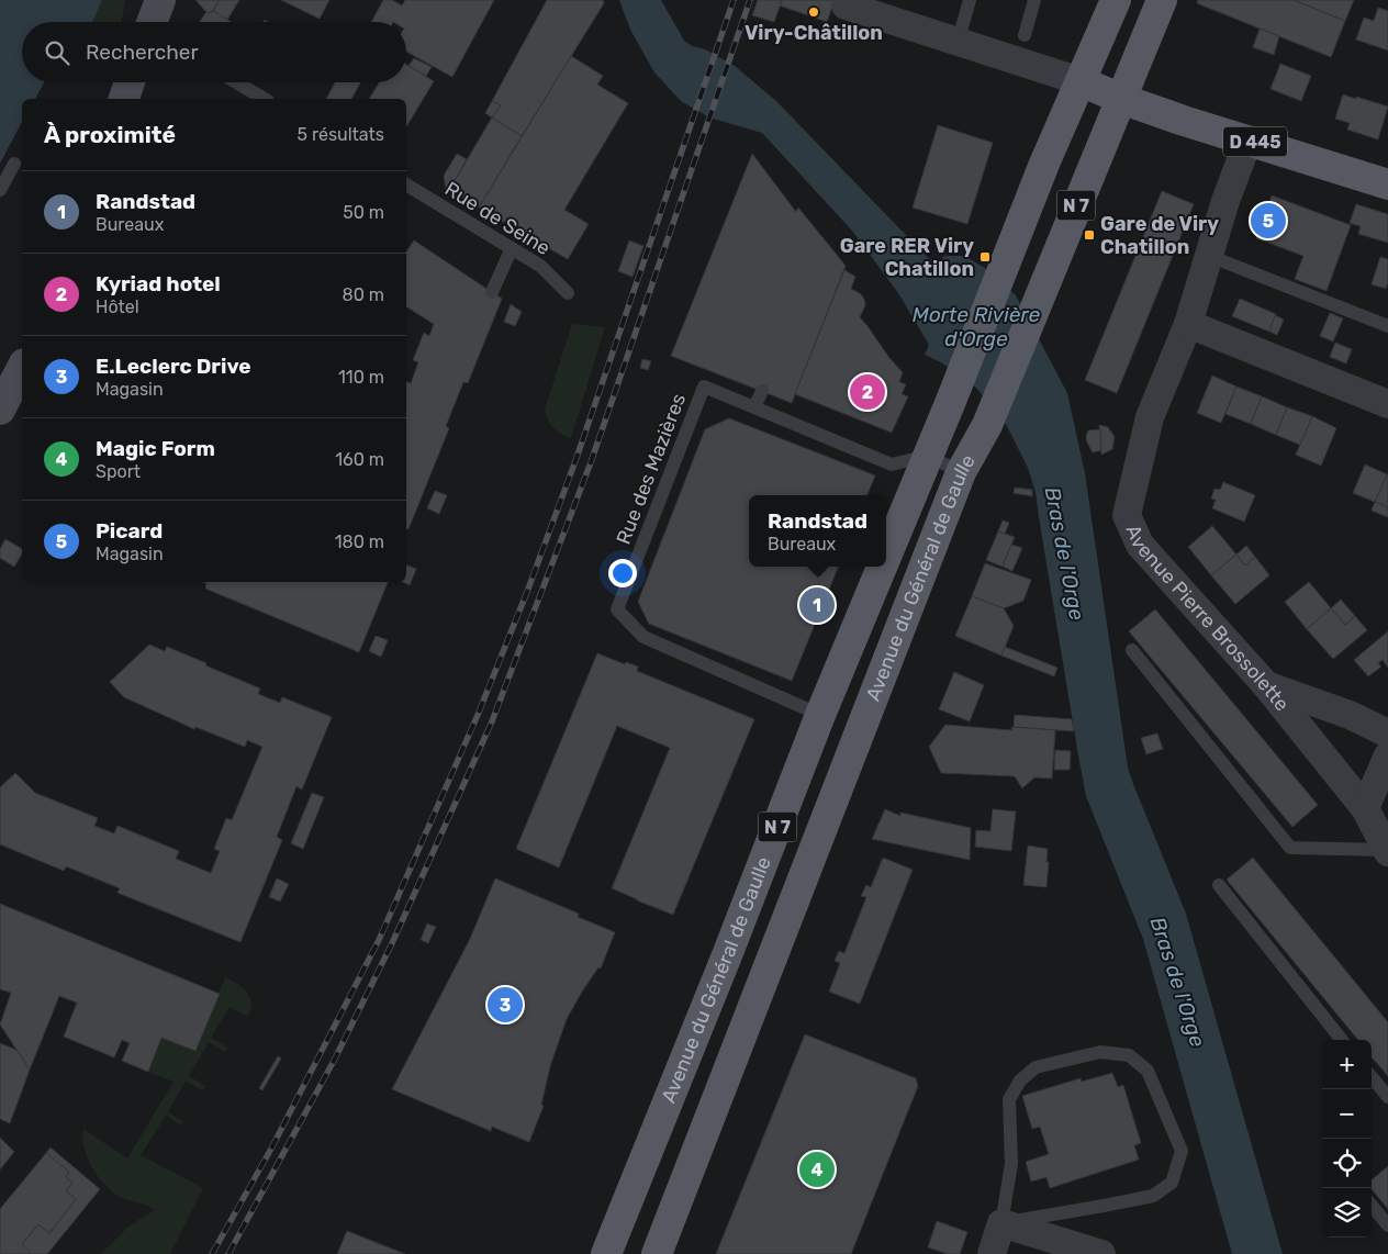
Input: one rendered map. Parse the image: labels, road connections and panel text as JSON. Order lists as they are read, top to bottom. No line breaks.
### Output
{"streets":{"main road":["D 445","N 7","Avenue du Général de Gaulle"],"street":["Avenue Pierre Brossolette"],"lane":["Rue de Seine","Rue des Mazières"]},"crossings":[["D 445","N 7"],["D 445","Avenue du Général de Gaulle"],["D 445","Avenue Pierre Brossolette"],["N 7","Avenue du Général de Gaulle"],["Rue des Mazières","Avenue du Général de Gaulle"]],"water":["Morte Rivière d'Orge","Bras de l'Orge"],"places":{"other":["Viry-Châtillon"],"transit":["Gare de Viry Chatillon","Gare RER Viry Chatillon"]},"page":{"search":"Rechercher","heading":["À proximité","5 résultats"],"list":[{"mark":"1","name":"Randstad","note":"Bureaux","value":"50 m"},{"mark":"2","name":"Kyriad hotel","note":"Hôtel","value":"80 m"},{"mark":"3","name":"E.Leclerc Drive","note":"Magasin","value":"110 m"},{"mark":"4","name":"Magic Form","note":"Sport","value":"160 m"},{"mark":"5","name":"Picard","note":"Magasin","value":"180 m"}],"pins":["5","2","1","3","4"],"popup":["Randstad","Bureaux"],"map_buttons":["+","−"]}}
